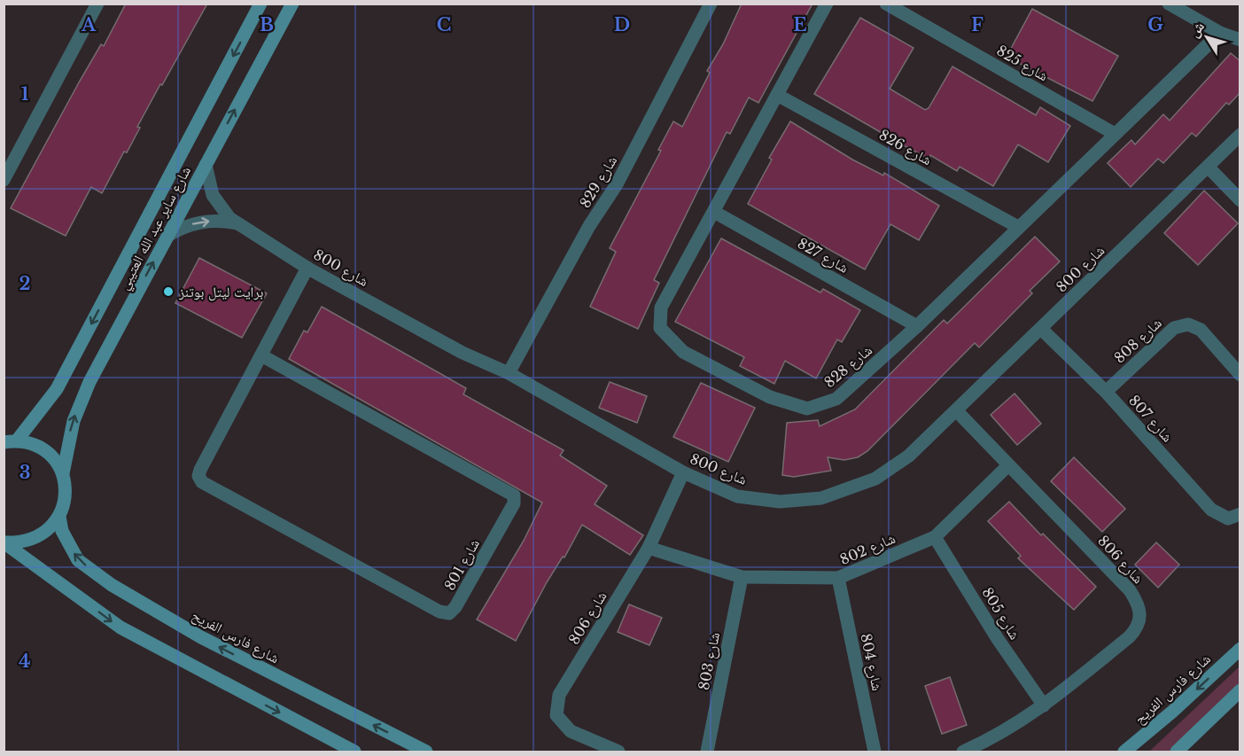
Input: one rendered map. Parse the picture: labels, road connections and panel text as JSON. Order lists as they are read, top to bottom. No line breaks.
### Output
{"streets":{"street":["شارع 825","شارع 826","شارع 829","شارع ساير عبد الله العتيبي","شارع 827","شارع 800","شارع 808","شارع 828","شارع 807","شارع 802","شارع 806","شارع 801","شارع 805","شارع فارس الفريح","شارع 803","شارع 804"]},"crossings":[["شارع 825","شارع 828"],["شارع 826","شارع 828"],["شارع 829","شارع 800"],["شارع ساير عبد الله العتيبي","شارع 800"],["شارع ساير عبد الله العتيبي","شارع فارس الفريح"],["شارع 827","شارع 828"],["شارع 800","شارع 807"],["شارع 800","شارع 806"],["شارع 800","شارع 801"],["شارع 808","شارع 807"],["شارع 802","شارع 806"],["شارع 802","شارع 805"],["شارع 802","شارع 803"],["شارع 802","شارع 804"],["شارع 806","شارع 805"]],"places":["برايت ليتل بوتنز"],"north":"top left","grid":{"columns":["A","B","C","D","E","F","G"],"rows":["1","2","3","4"]}}
